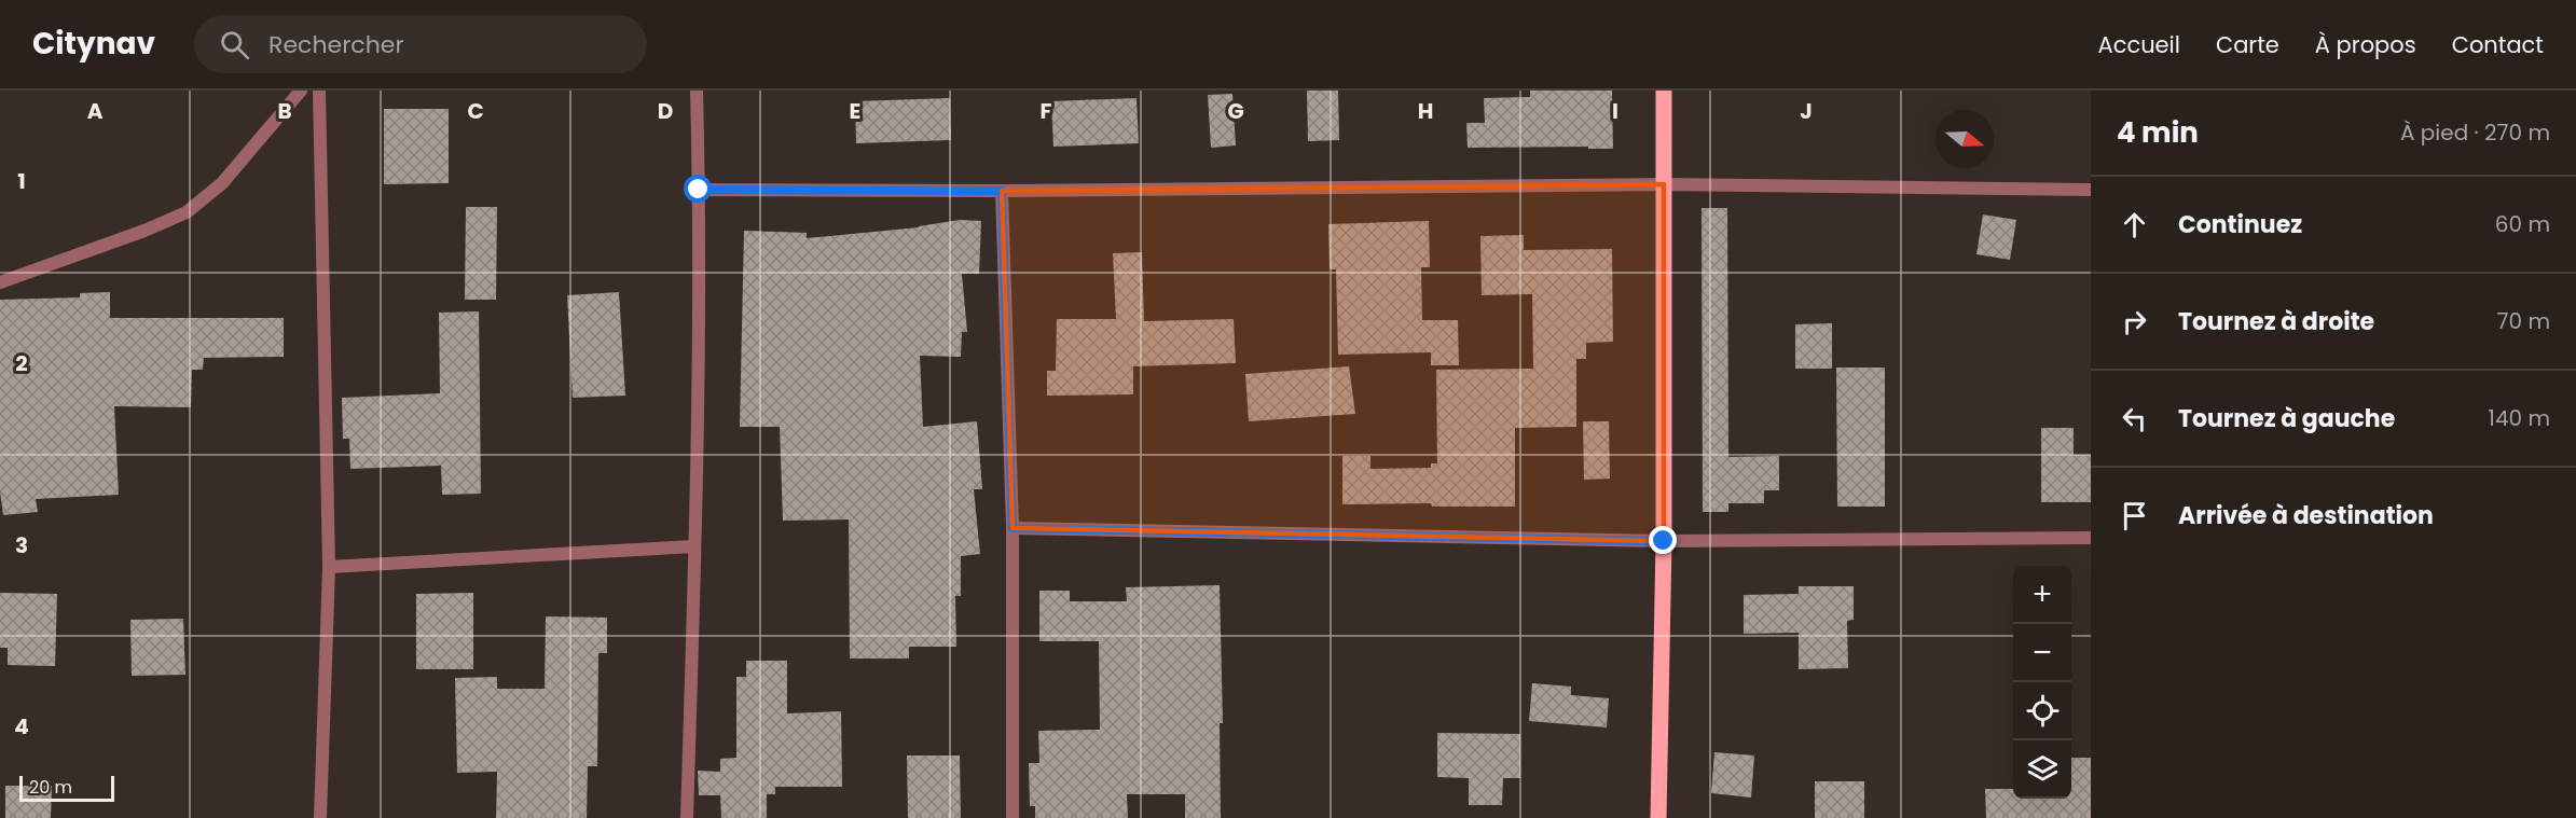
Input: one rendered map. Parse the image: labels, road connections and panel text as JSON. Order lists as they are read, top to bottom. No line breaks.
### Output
{"scale_bar":"20 m","north":"right","page":{"header":"Citynav","search":"Rechercher","nav":["Accueil","Carte","À propos","Contact"],"heading":["4 min","À pied · 270 m"],"list":[["Continuez","60 m"],["Tournez à droite","70 m"],["Tournez à gauche","140 m"],"Arrivée à destination"],"map_buttons":["+","−"],"scale":"20 m"},"grid":{"columns":["A","B","C","D","E","F","G","H","I","J"],"rows":["1","2","3","4"]}}
